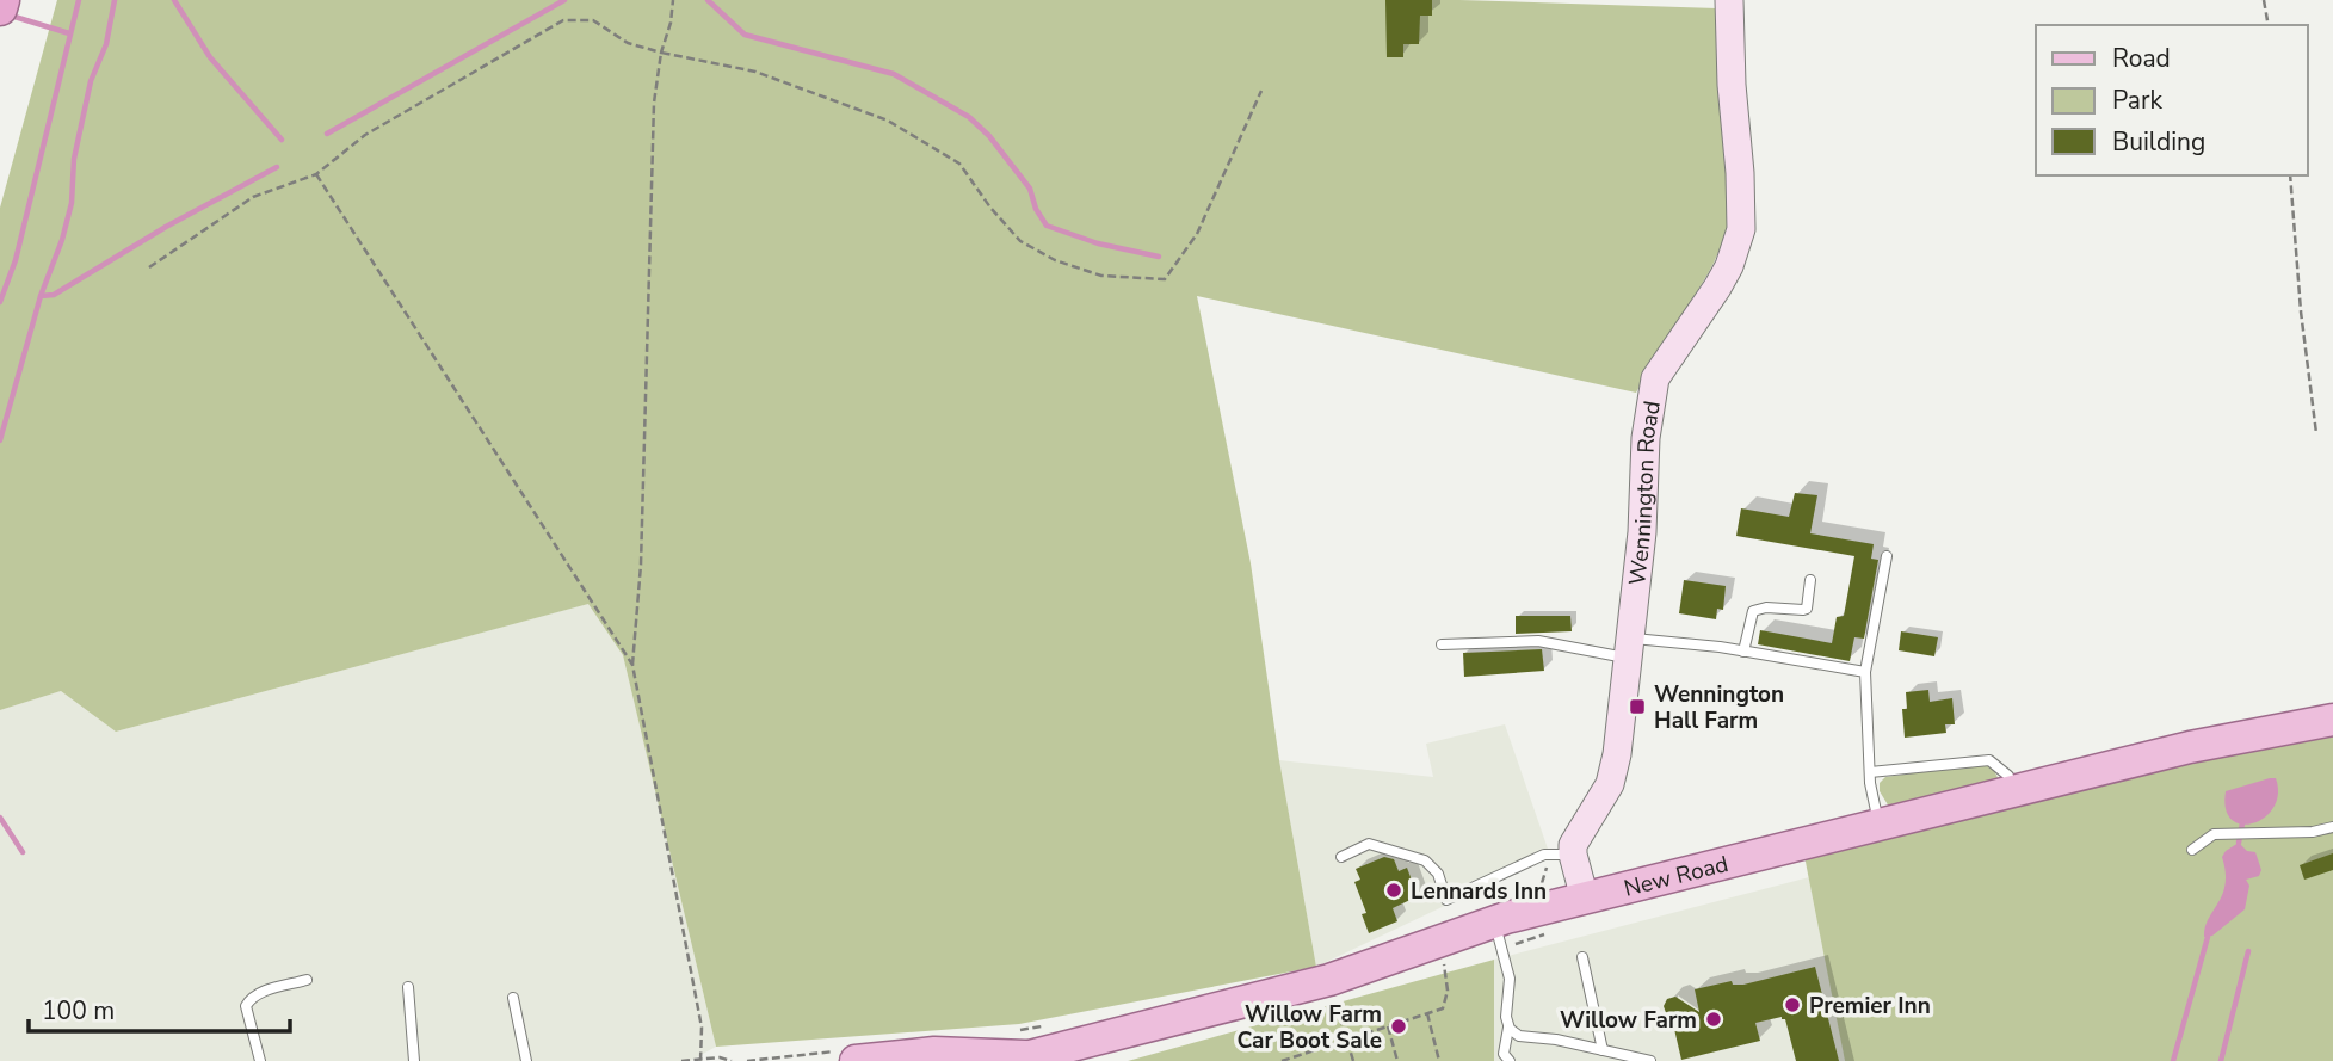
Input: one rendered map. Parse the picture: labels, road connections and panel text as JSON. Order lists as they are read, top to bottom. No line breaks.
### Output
{"streets":{"main road":["Wennington Road","New Road"]},"places":{"transit":["Wennington Hall Farm"],"other":["Lennards Inn","Premier Inn","Willow Farm","Willow Farm Car Boot Sale"]},"legend":["Road","Park","Building"],"scale_bar":"100 m"}
